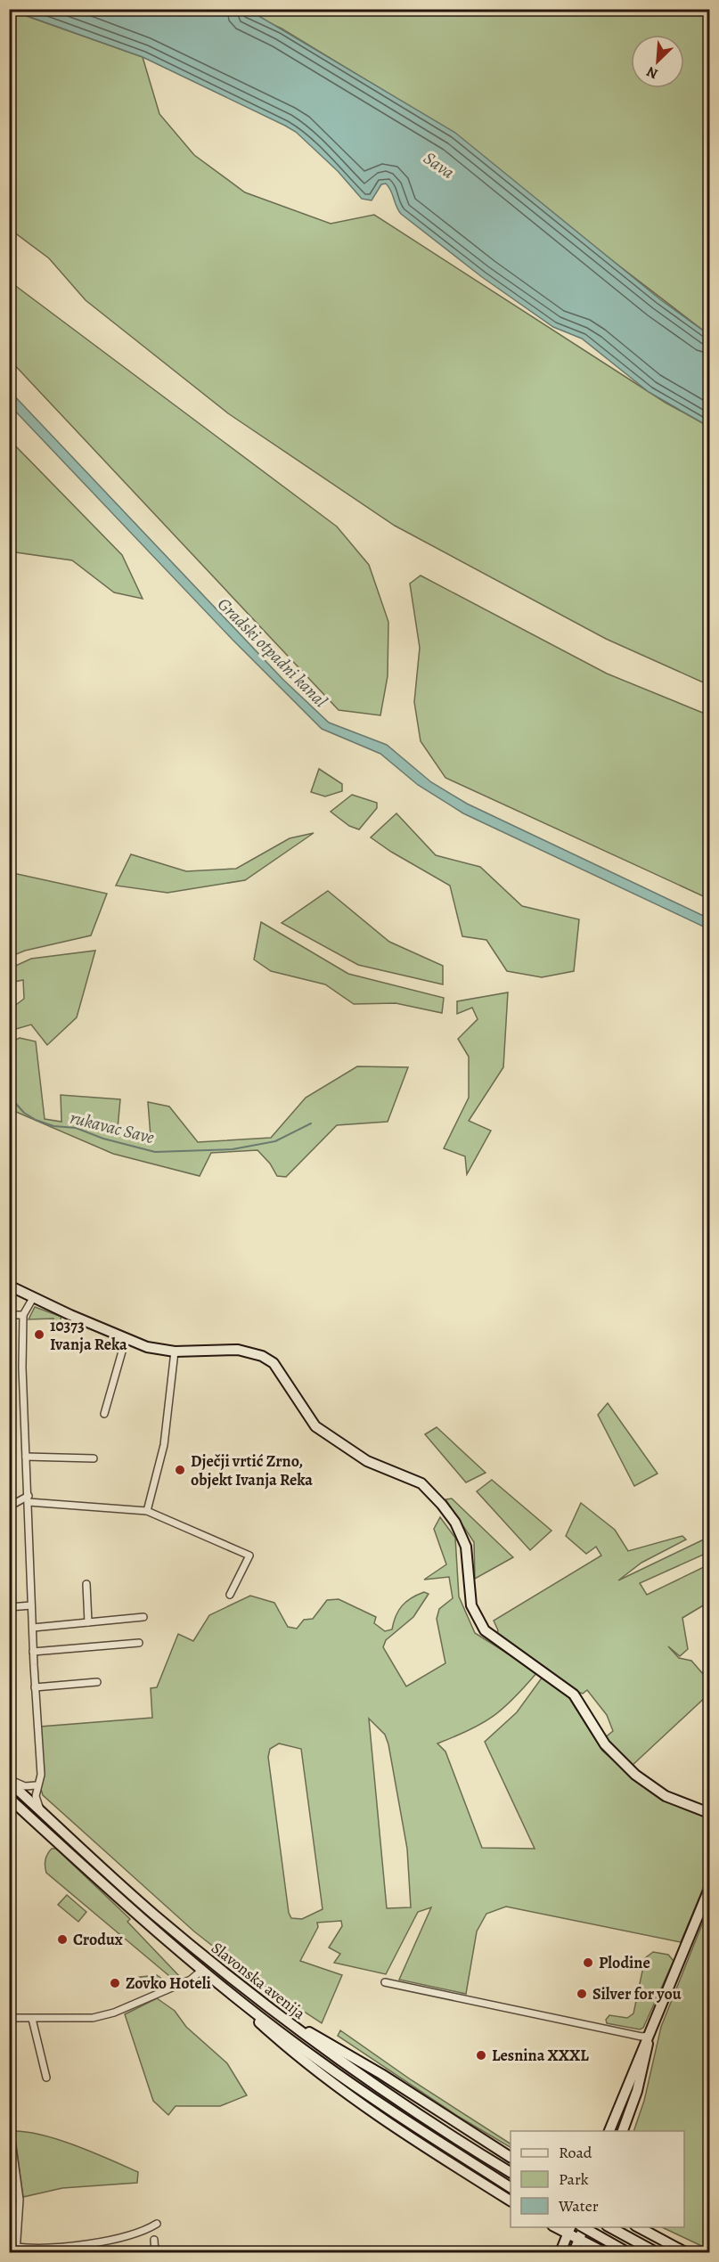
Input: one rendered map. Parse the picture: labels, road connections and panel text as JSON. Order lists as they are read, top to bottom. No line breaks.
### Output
{"streets":{"main road":["Slavonska avenija"]},"water":["Sava","Gradski otpadni kanal","rukavac Save"],"places":["10373 Ivanja Reka","Dječji vrtić Zrno, objekt Ivanja Reka","Crodux","Plodine","Zovko Hoteli","Silver for you","Lesnina XXXL"],"legend":["Road","Park","Water"],"north":"bottom left"}
